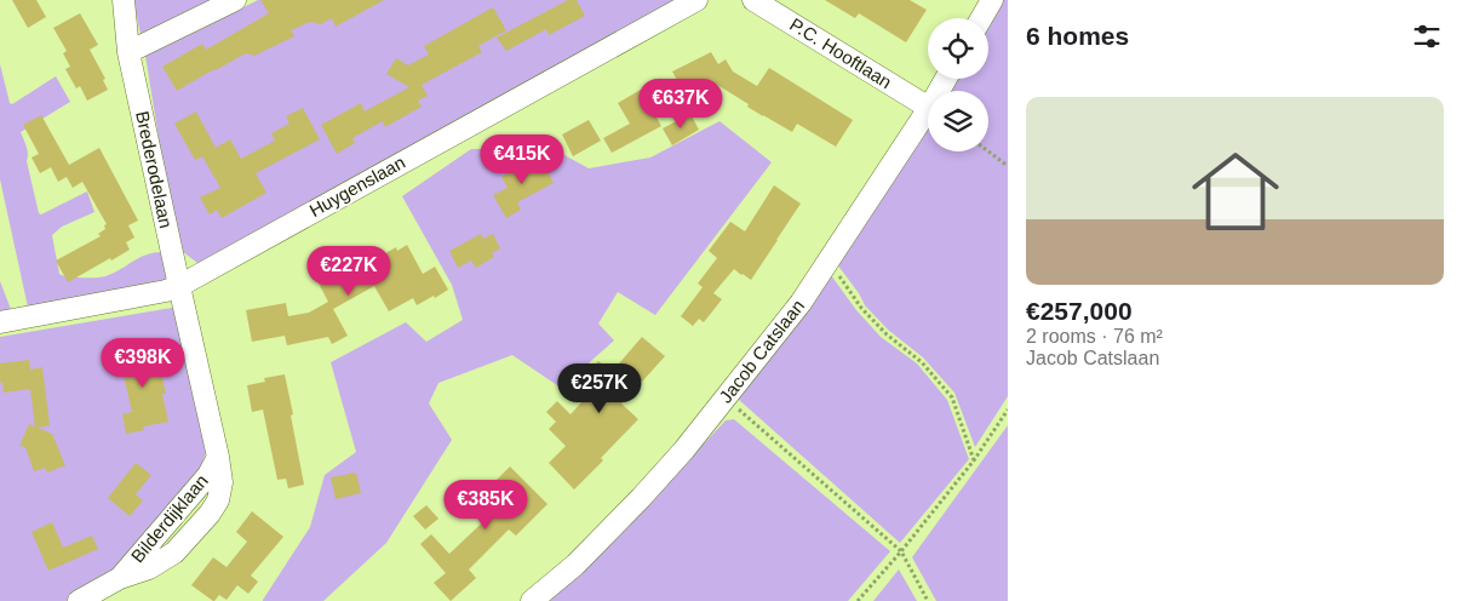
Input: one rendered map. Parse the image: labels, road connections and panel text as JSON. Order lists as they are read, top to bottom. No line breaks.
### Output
{"streets":{"street":["P.C. Hooftlaan","Brederodelaan","Huygenslaan","Jacob Catslaan","Bilderdijklaan"]},"crossings":[["Brederodelaan","Huygenslaan"],["Brederodelaan","Bilderdijklaan"],["Huygenslaan","Bilderdijklaan"]],"page":{"heading":"6 homes","list":[{"name":"€257,000","note":"2 rooms · 76 m² · Jacob Catslaan"}],"price":["€637K","€415K","€227K","€398K","€257K","€385K"]}}
